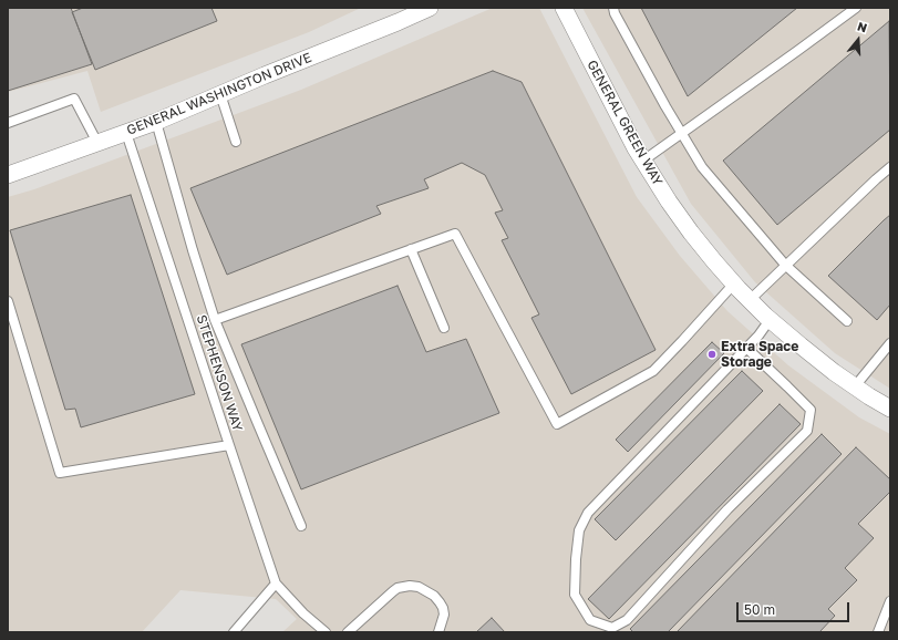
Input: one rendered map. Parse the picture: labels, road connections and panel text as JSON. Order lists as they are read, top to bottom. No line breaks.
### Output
{"streets":{"street":["GENERAL WASHINGTON DRIVE","GENERAL GREEN WAY"],"lane":["STEPHENSON WAY"]},"crossings":[["GENERAL WASHINGTON DRIVE","STEPHENSON WAY"]],"places":["Extra Space Storage"],"scale_bar":"50 m","north":"top"}
